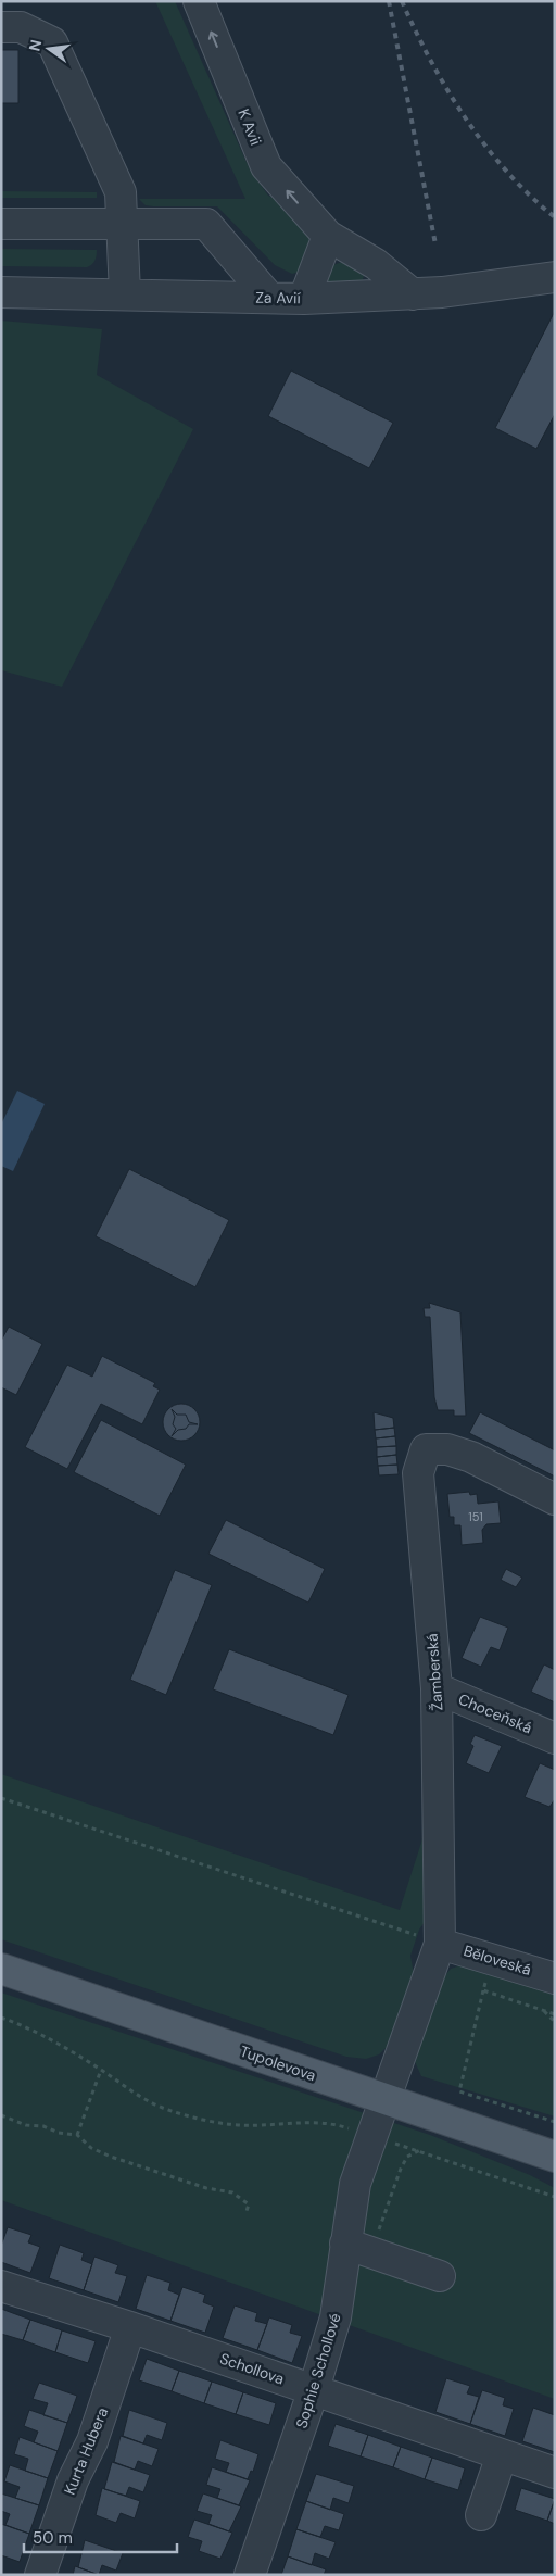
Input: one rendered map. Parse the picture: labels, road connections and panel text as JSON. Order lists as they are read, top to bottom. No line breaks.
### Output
{"streets":{"main road":["Tupolevova"],"street":["K Avii","Za Avií","Žamberská","Choceňská","Běloveská","Schollova","Sophie Schollové","Kurta Hubera"]},"crossings":[["K Avii","Za Avií"],["Žamberská","Choceňská"],["Žamberská","Běloveská"],["Žamberská","Tupolevova"],["Žamberská","Sophie Schollové"],["Tupolevova","Sophie Schollové"],["Schollova","Sophie Schollové"],["Schollova","Kurta Hubera"]],"house_numbers":["151"],"scale_bar":"50 m","north":"left"}
